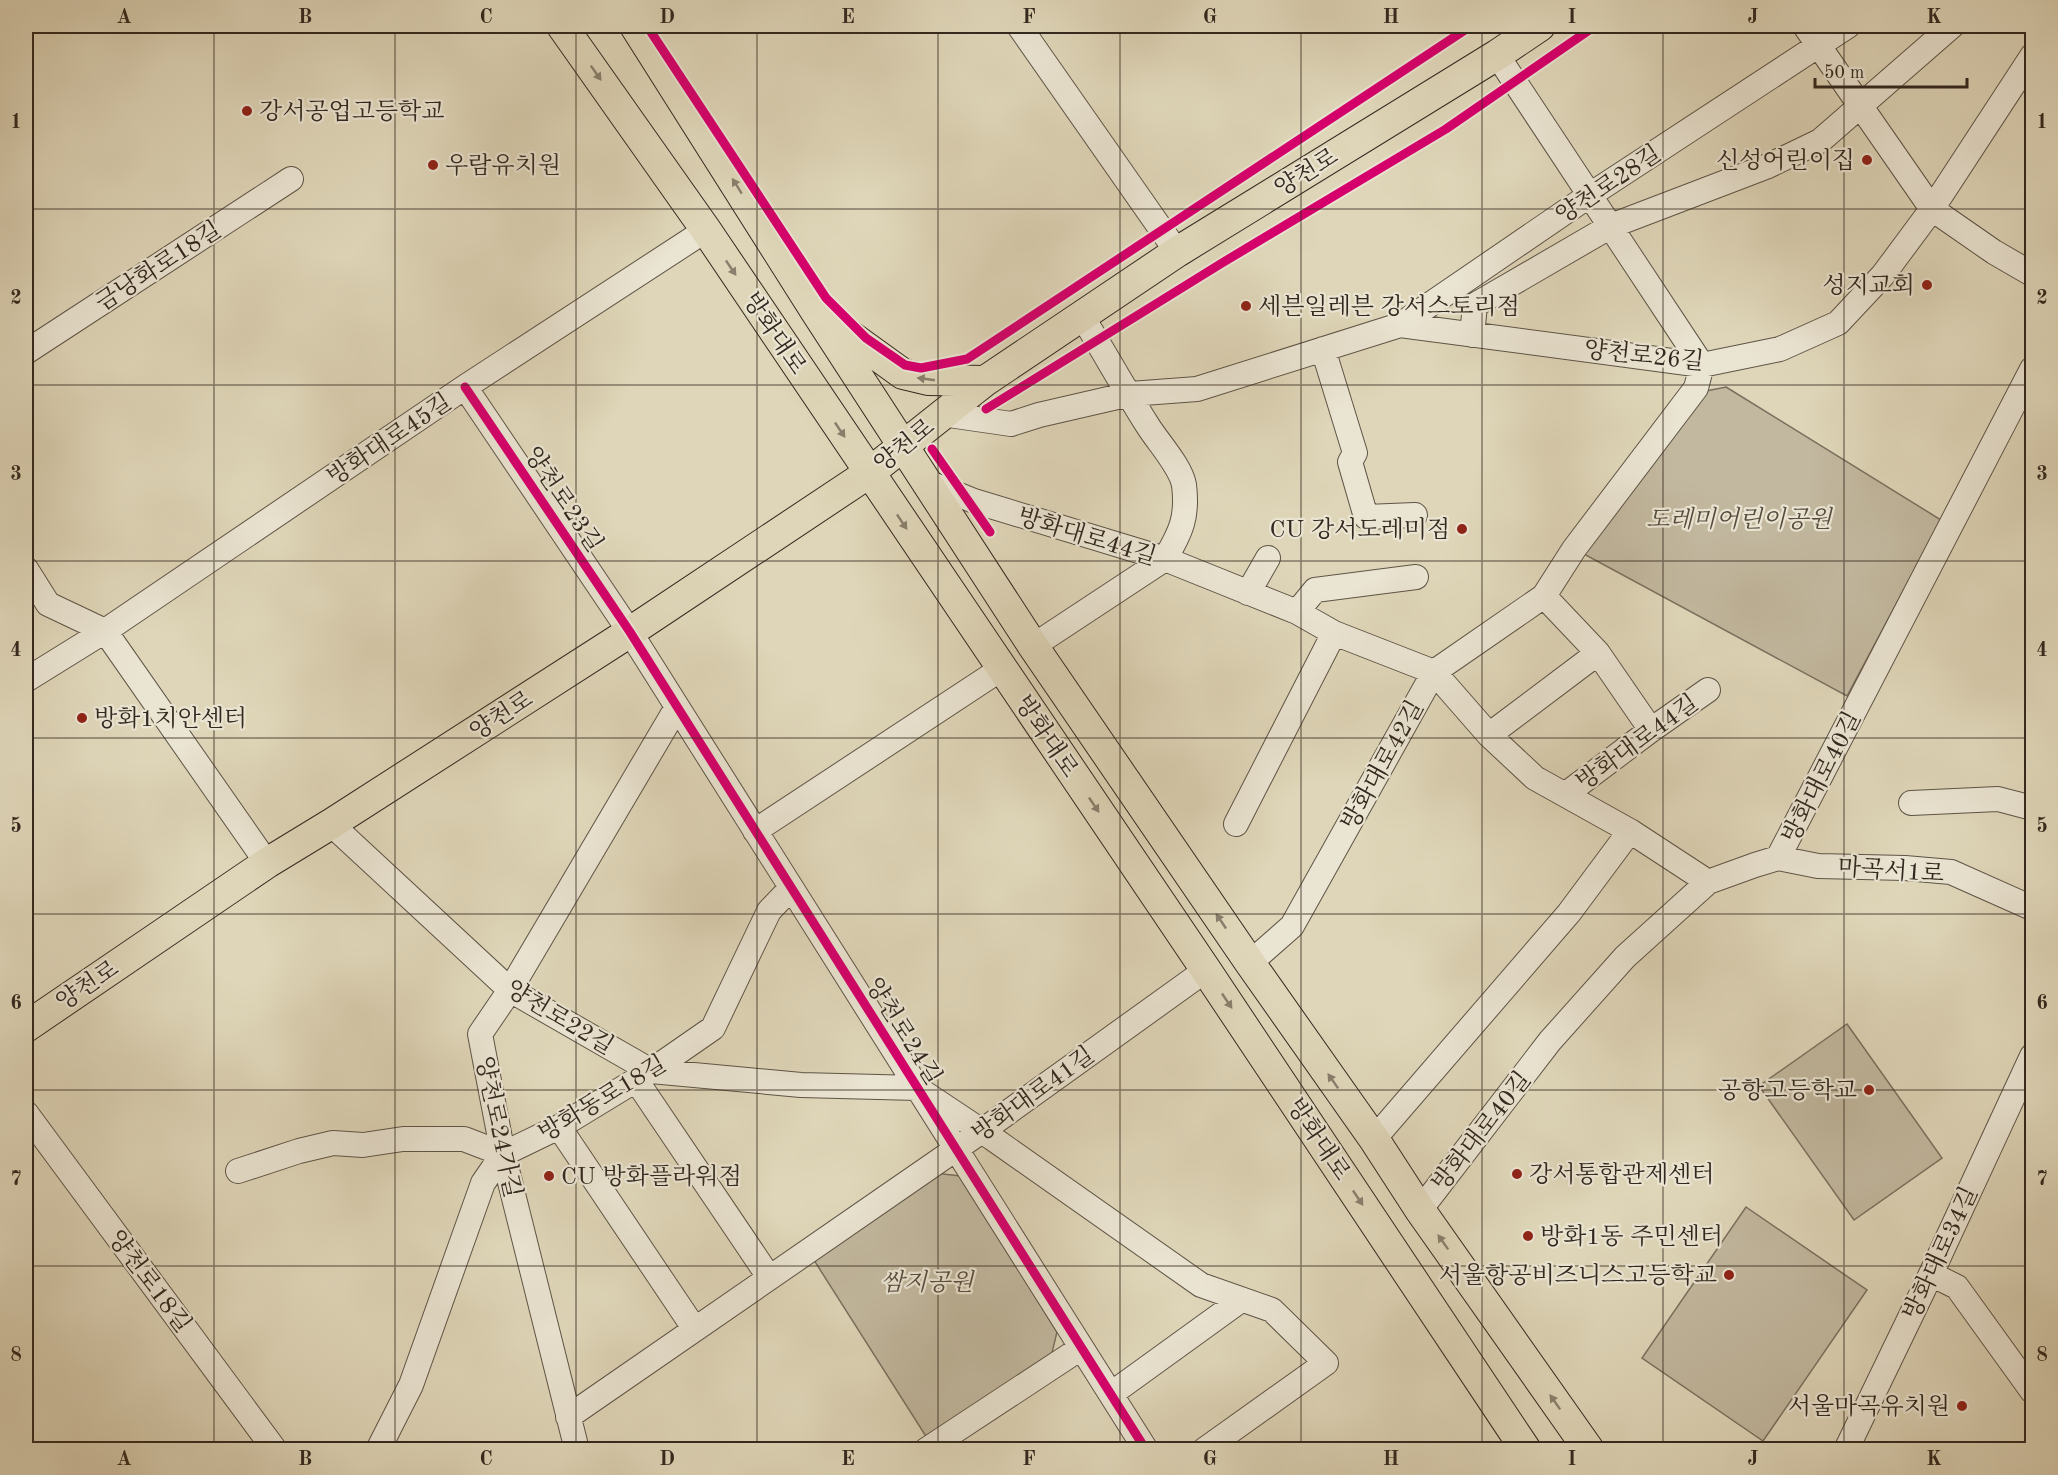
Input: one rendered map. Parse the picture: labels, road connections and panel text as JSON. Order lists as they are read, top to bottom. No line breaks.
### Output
{"streets":{"main road":["양천로","방화대로"],"street":["양천로28길","금낭화로18길","양천로26길","방화대로45길","양천로23길","방화대로44길","방화대로42길","방화대로40길","마곡서1로","양천로22길","양천로24길","방화대로41길","방화동로18길","양천로24가길","방화대로34길","양천로18길"]},"crossings":[["양천로","방화대로"],["양천로","양천로26길"],["양천로","양천로23길"],["양천로","양천로22길"],["양천로","양천로24길"],["양천로28길","양천로26길"],["방화대로","방화대로45길"],["방화대로","방화대로44길"],["방화대로","방화대로42길"],["방화대로","방화대로40길"],["방화대로","방화대로41길"],["양천로26길","방화대로42길"],["방화대로45길","양천로23길"],["양천로23길","양천로24길"],["방화대로44길","방화대로42길"],["방화대로44길","방화대로40길"],["방화대로40길","마곡서1로"],["양천로22길","양천로24길"],["양천로22길","방화동로18길"],["양천로22길","양천로24가길"],["양천로24길","방화대로41길"],["양천로24길","방화동로18길"],["양천로24길","양천로24가길"],["방화대로41길","양천로24가길"],["방화동로18길","양천로24가길"]],"parks":["도레미어린이공원","쌈지공원"],"places":["강서공업고등학교","신성어린이집","우람유치원","성지교회","세븐일레븐 강서스토리점","CU 강서도레미점","방화1치안센터","공항고등학교","강서통합관제센터","CU 방화플라워점","방화1동 주민센터","서울항공비즈니스고등학교","서울마곡유치원"],"scale_bar":"50 m","grid":{"columns":["A","B","C","D","E","F","G","H","I","J","K"],"rows":["1","2","3","4","5","6","7","8"]}}
